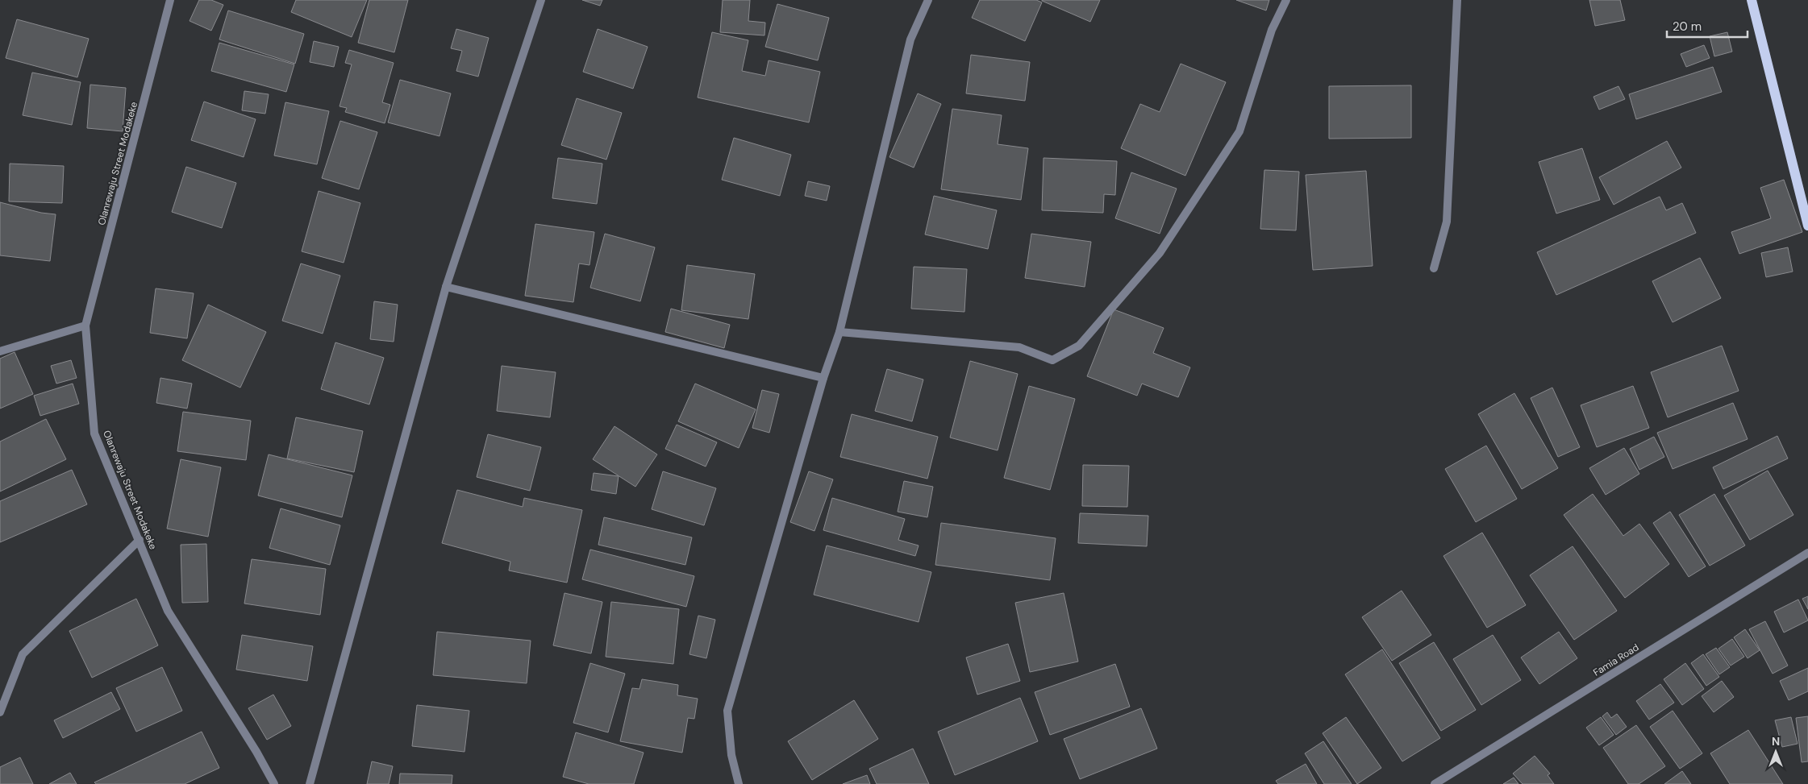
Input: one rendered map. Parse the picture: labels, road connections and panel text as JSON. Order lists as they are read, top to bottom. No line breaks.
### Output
{"streets":{"street":["Olanrewaju Street Modakeke","Famia Road"]},"scale_bar":"20 m","north":"top"}
